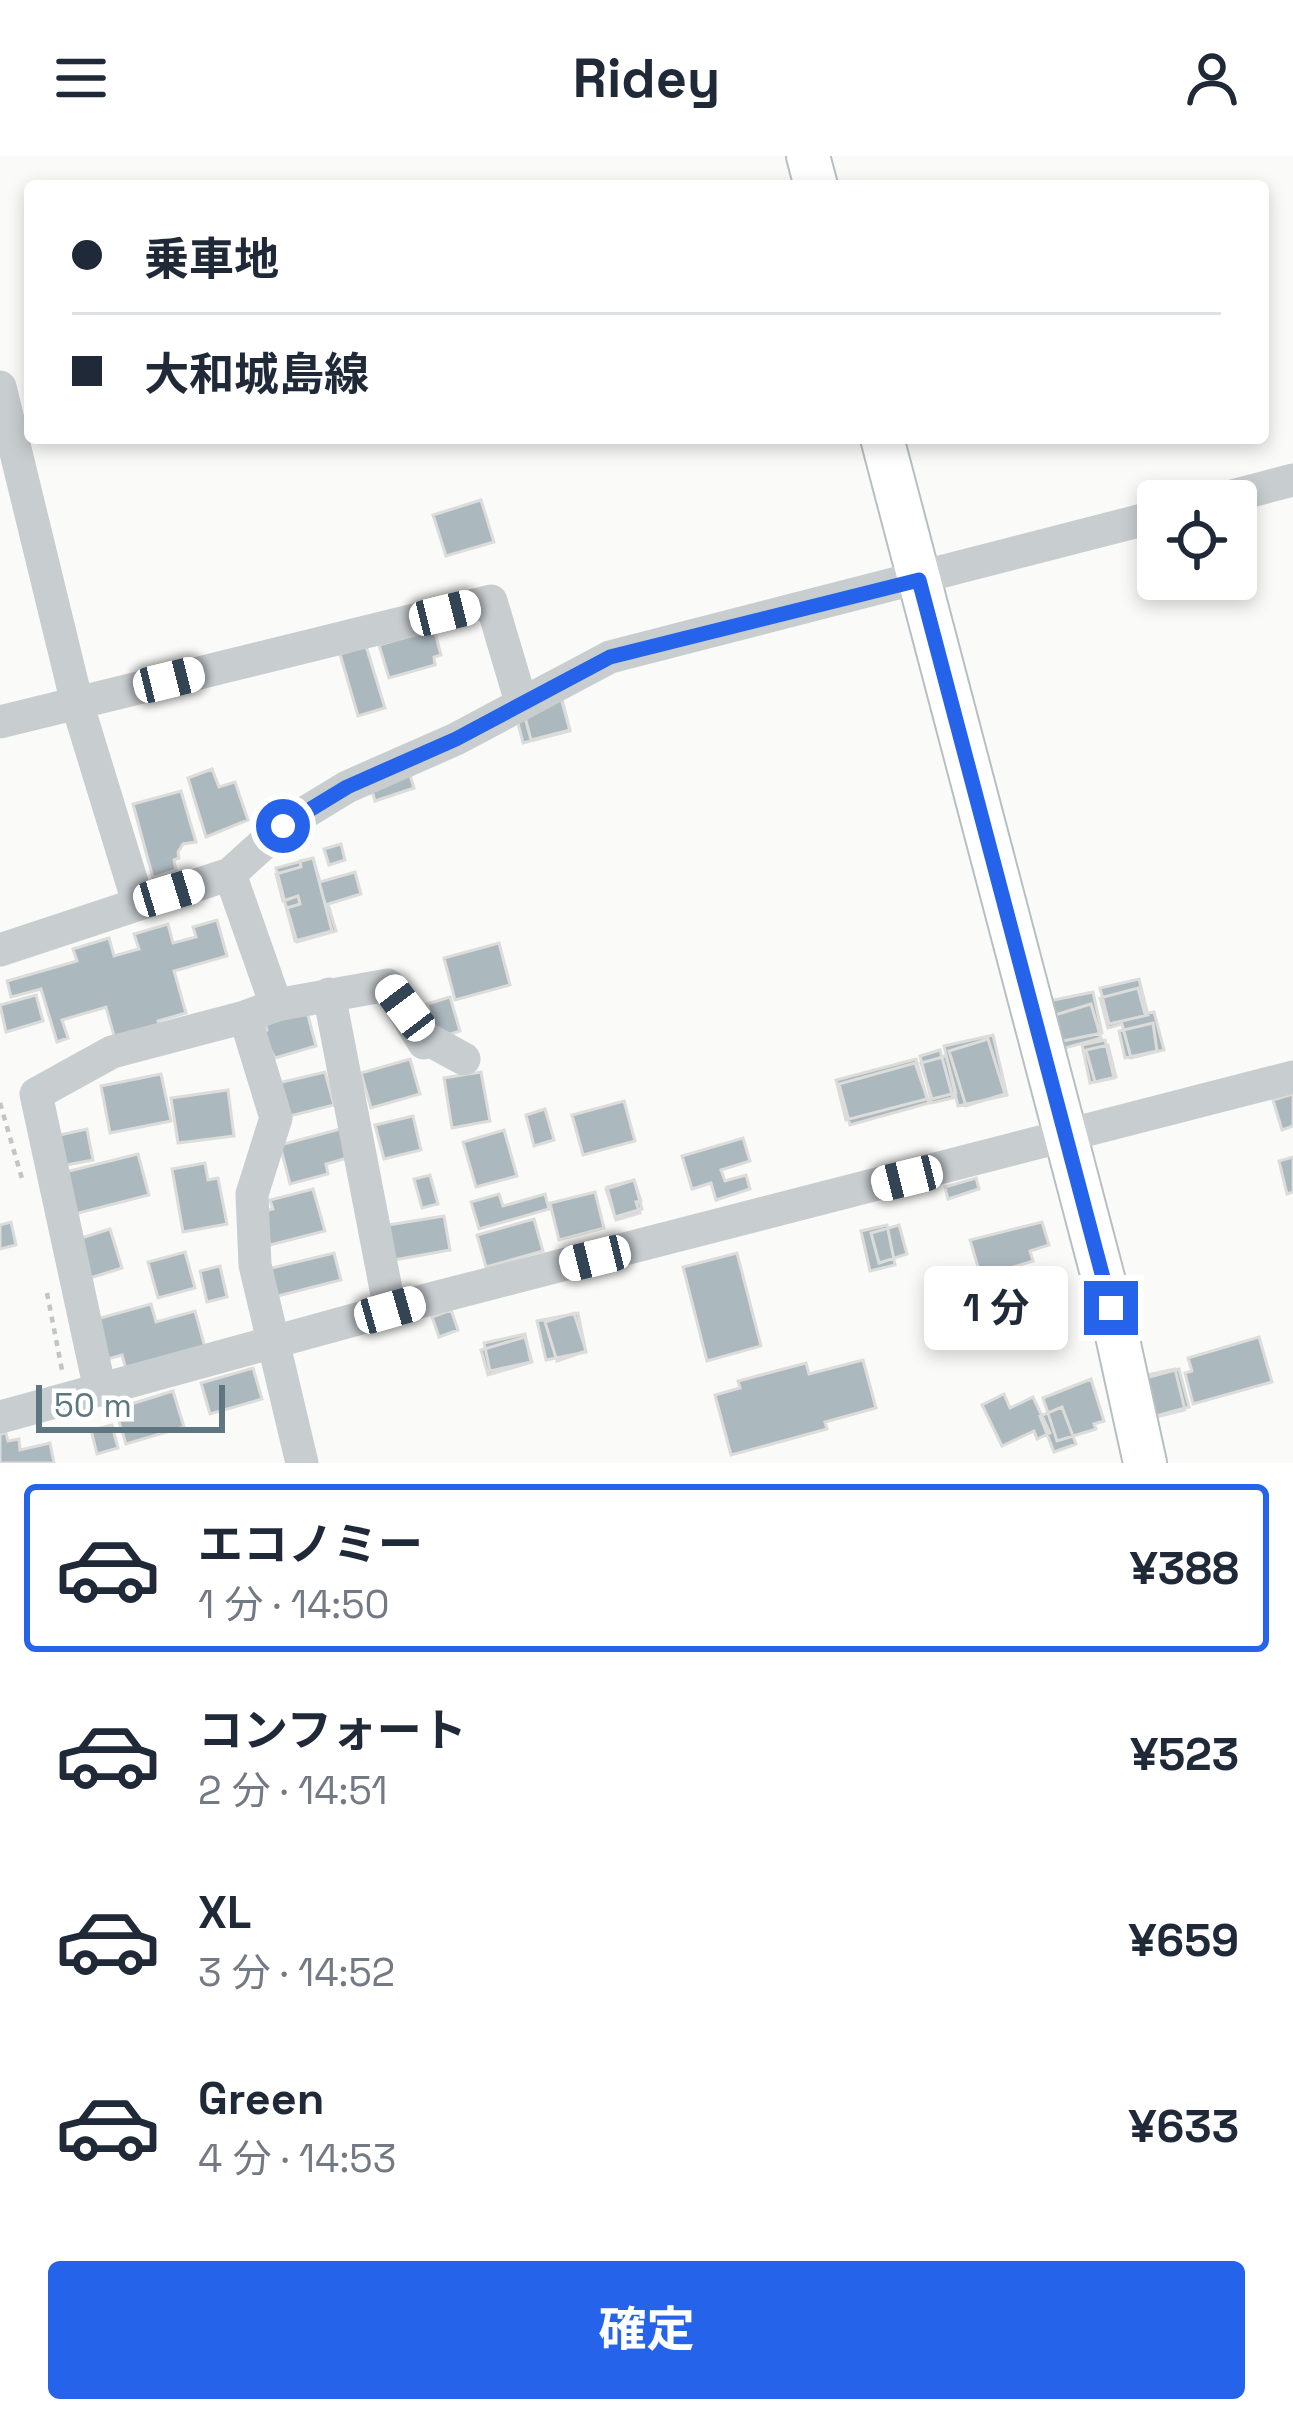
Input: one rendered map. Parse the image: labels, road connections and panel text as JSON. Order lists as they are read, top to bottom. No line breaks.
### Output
{"scale_bar":"50 m","page":{"header":"Ridey","banner":["乗車地","大和城島線"],"bubble":"1 分","scale":"50 m","list":[{"name":"エコノミー","note":"1 分 · 14:50","value":"¥388"},{"name":"コンフォート","note":"2 分 · 14:51","value":"¥523"},{"name":"XL","note":"3 分 · 14:52","value":"¥659"},{"name":"Green","note":"4 分 · 14:53","value":"¥633"}],"buttons":"確定"}}
